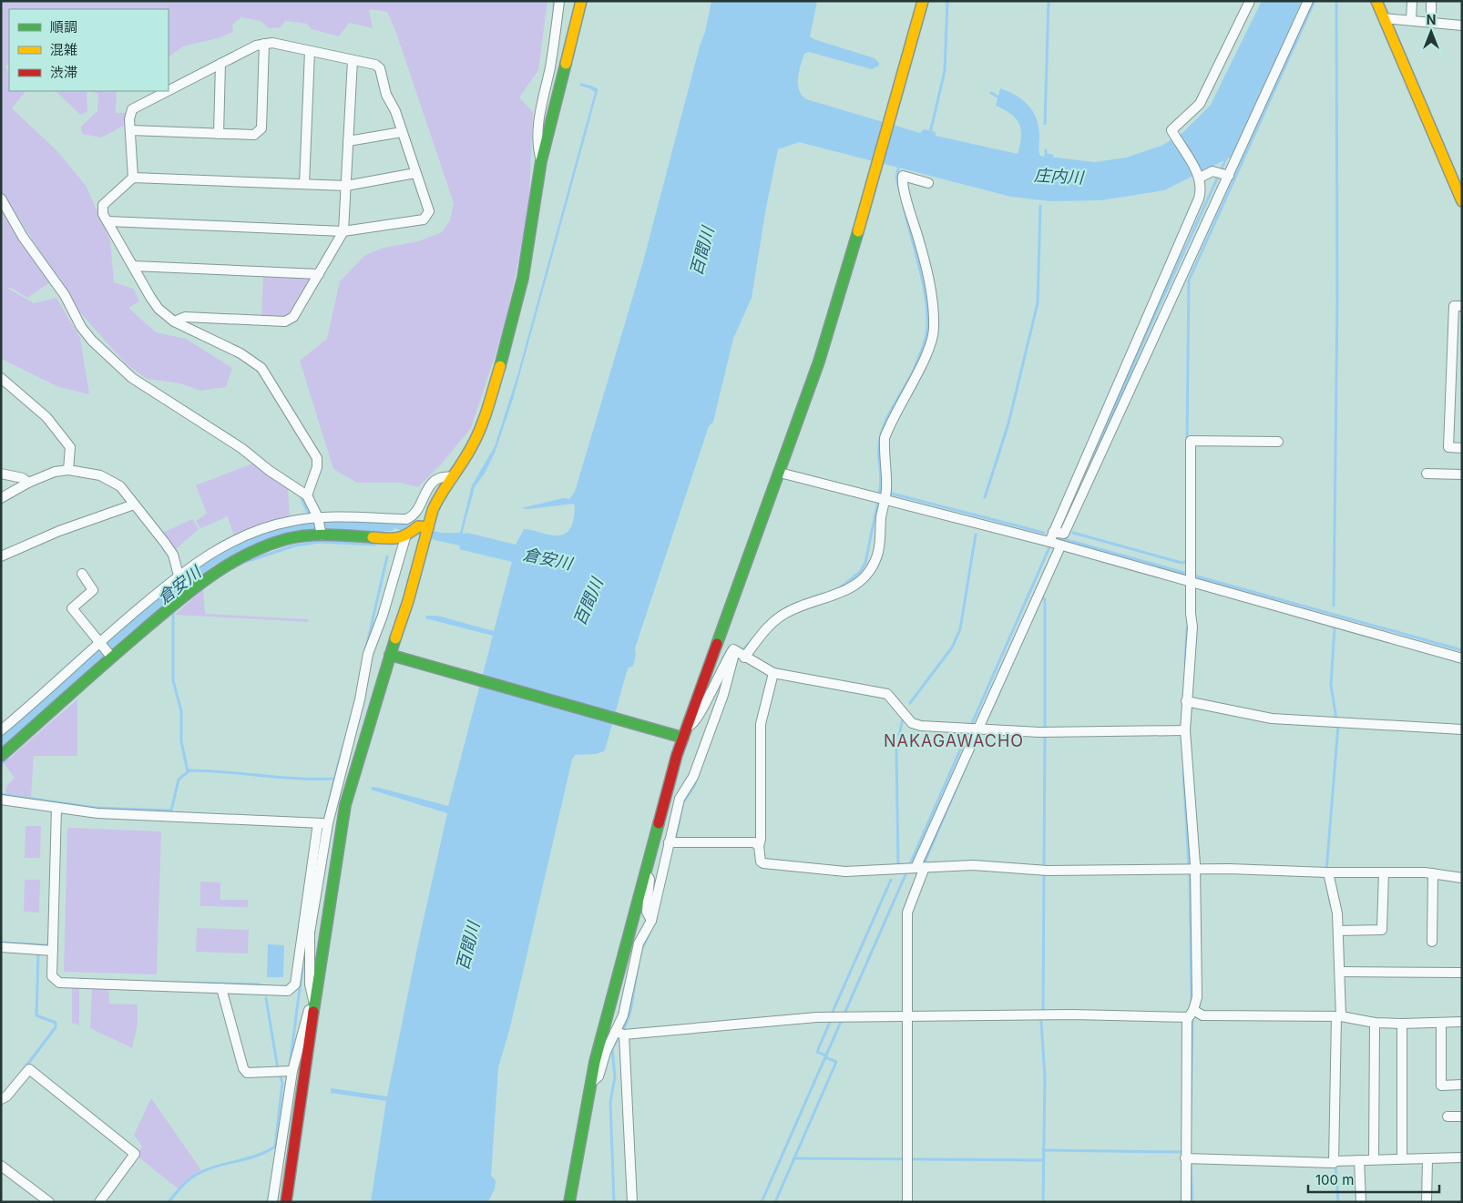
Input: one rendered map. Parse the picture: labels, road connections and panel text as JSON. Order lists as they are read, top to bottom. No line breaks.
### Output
{"districts":["NAKAGAWACHO"],"water":["庄内川","百間川","倉安川"],"legend":["順調","混雑","渋滞"],"scale_bar":"100 m","north":"top"}
